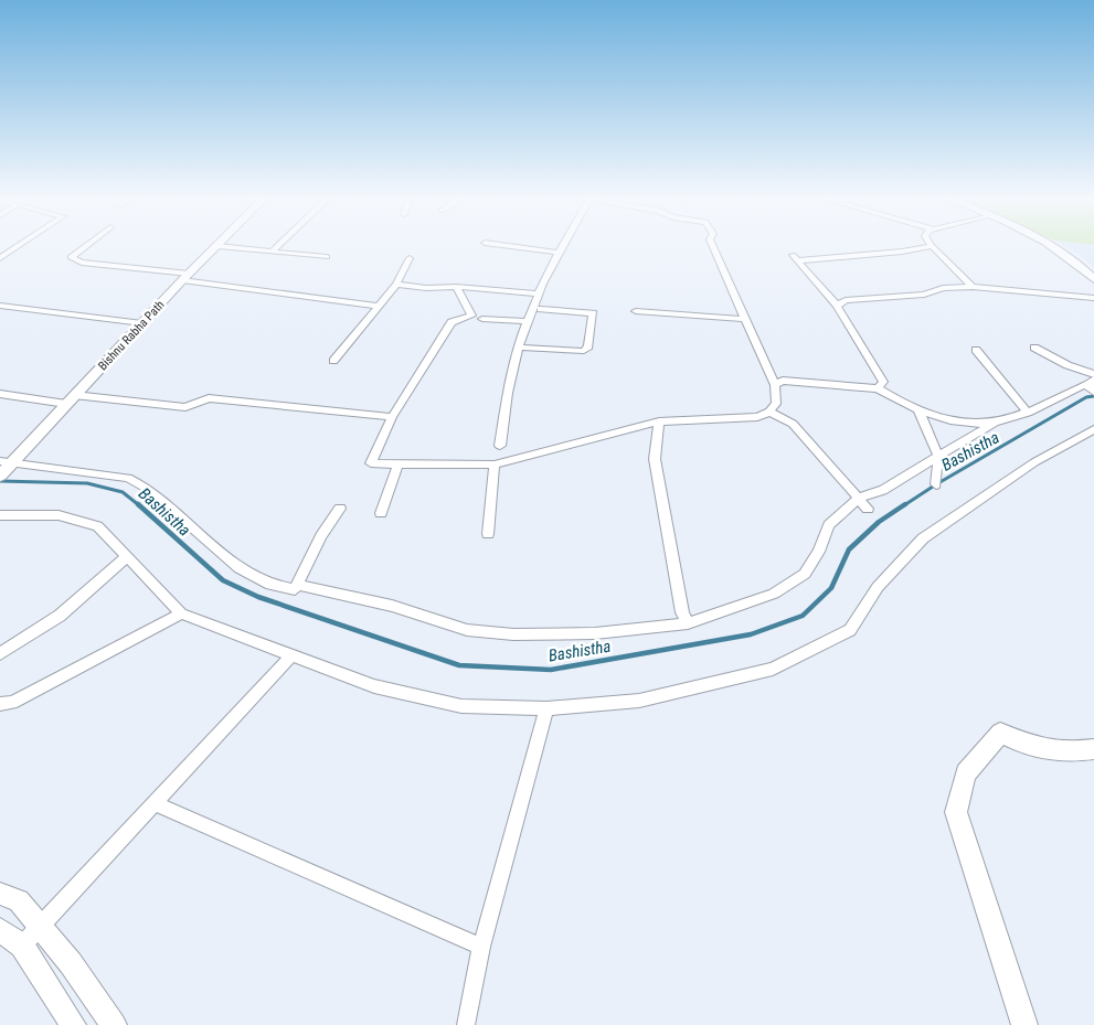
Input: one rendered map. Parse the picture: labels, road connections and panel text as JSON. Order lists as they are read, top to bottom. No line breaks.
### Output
{"streets":{"street":["Bishnu Rabha Path"]},"water":["Bashistha"]}
